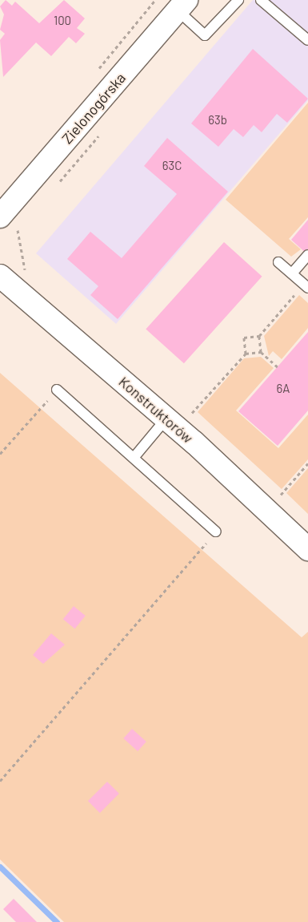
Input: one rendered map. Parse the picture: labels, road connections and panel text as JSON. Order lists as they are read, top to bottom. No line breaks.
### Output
{"streets":{"street":["Zielonogórska","Konstruktorów"]},"house_numbers":["100","63b","63C","6A"]}
